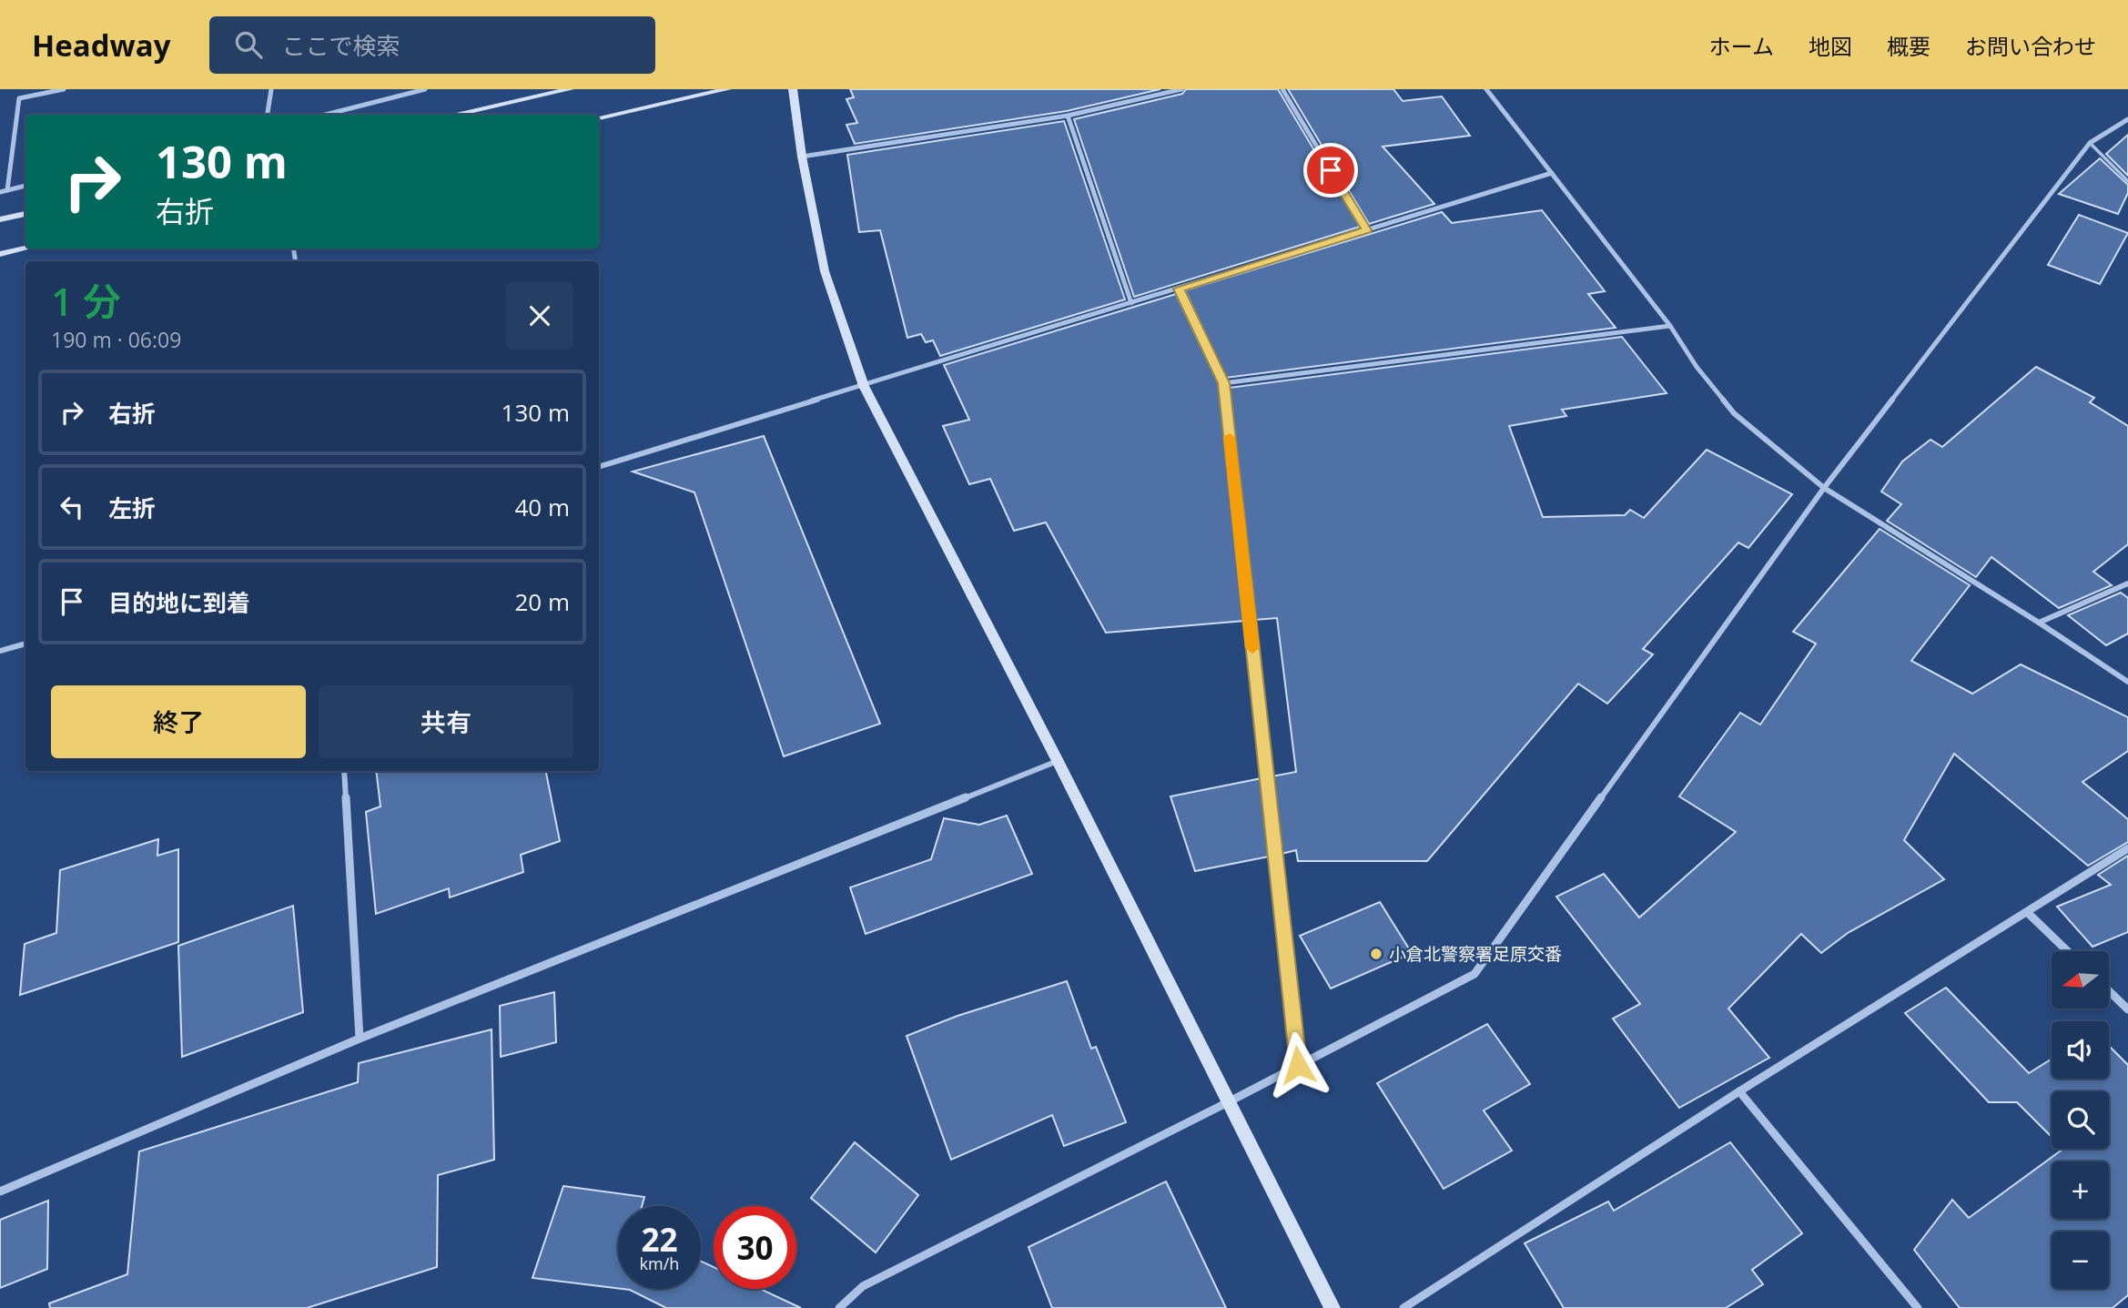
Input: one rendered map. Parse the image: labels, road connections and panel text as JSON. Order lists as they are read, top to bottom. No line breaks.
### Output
{"places":["小倉北警察署足原交番"],"north":"left","page":{"header":"Headway","search":"ここで検索","nav":["ホーム","地図","概要","お問い合わせ"],"turn":["130 m","右折"],"heading":["1 分","190 m · 06:09"],"list":[{"name":"右折","value":"130 m"},{"name":"左折","value":"40 m"},{"name":"目的地に到着","value":"20 m"}],"buttons":["終了","共有"],"map_buttons":["+","−"],"speed":"22 km/h","limit":"30"}}
